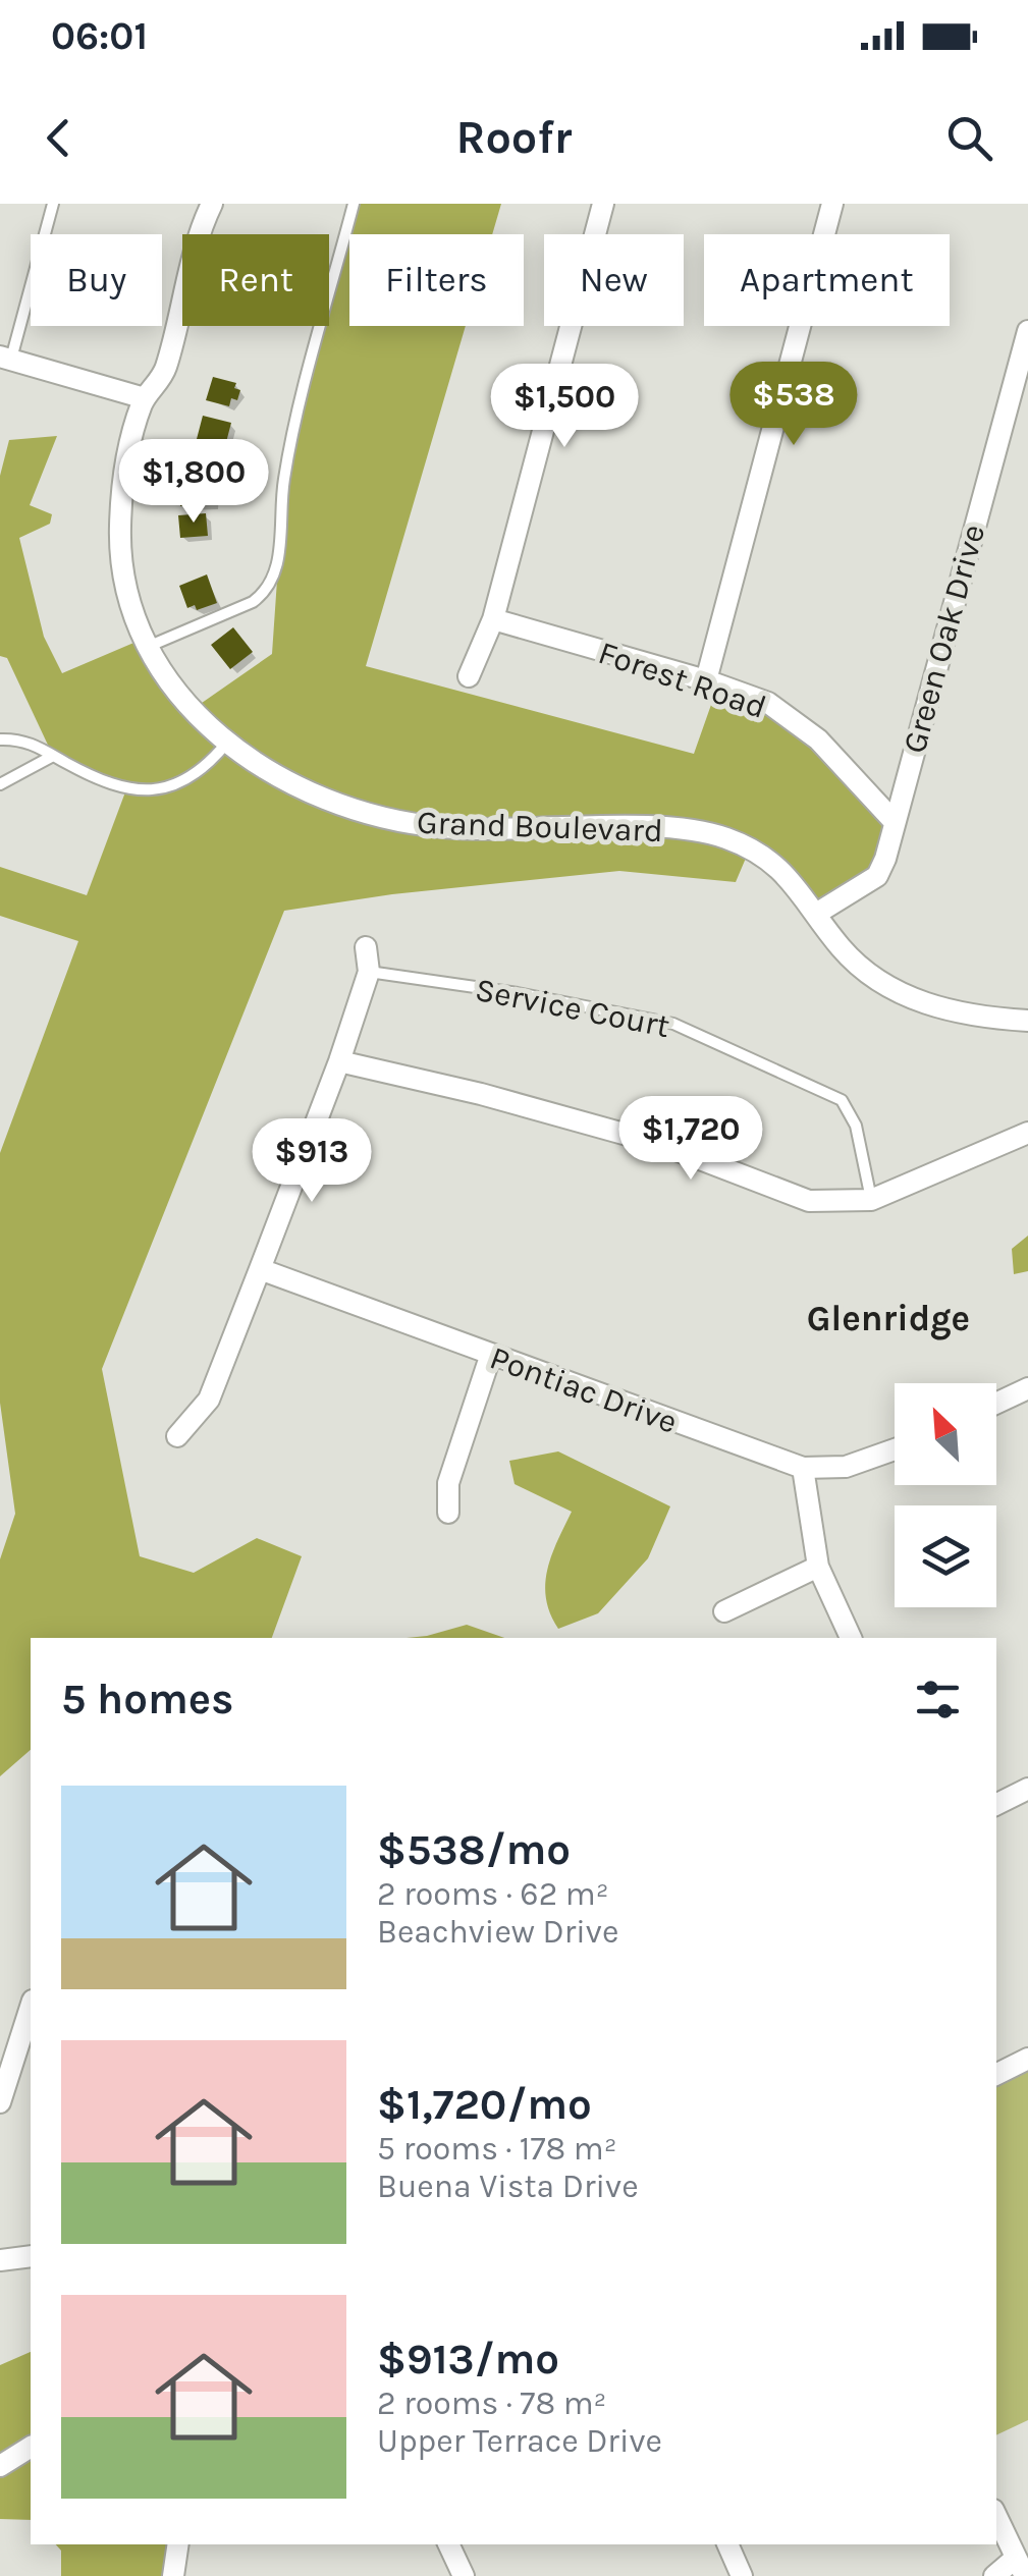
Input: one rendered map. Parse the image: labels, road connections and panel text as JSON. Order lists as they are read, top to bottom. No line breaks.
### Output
{"streets":{"street":["Green Oak Drive","Forest Road","Grand Boulevard","Pontiac Drive"],"lane":["Service Court"]},"crossings":[["Green Oak Drive","Forest Road"],["Green Oak Drive","Grand Boulevard"]],"districts":["Glenridge"],"north":"top left","page":{"status":"06:01","header":"Roofr","chip":["Buy","Rent","Filters","New","Apartment"],"price":["$538","$1,500","$1,800","$1,720","$913"],"heading":"5 homes","list":[{"name":"$538/mo","note":"2 rooms · 62 m² · Beachview Drive"},{"name":"$1,720/mo","note":"5 rooms · 178 m² · Buena Vista Drive"},{"name":"$913/mo","note":"2 rooms · 78 m² · Upper Terrace Drive"}]}}
